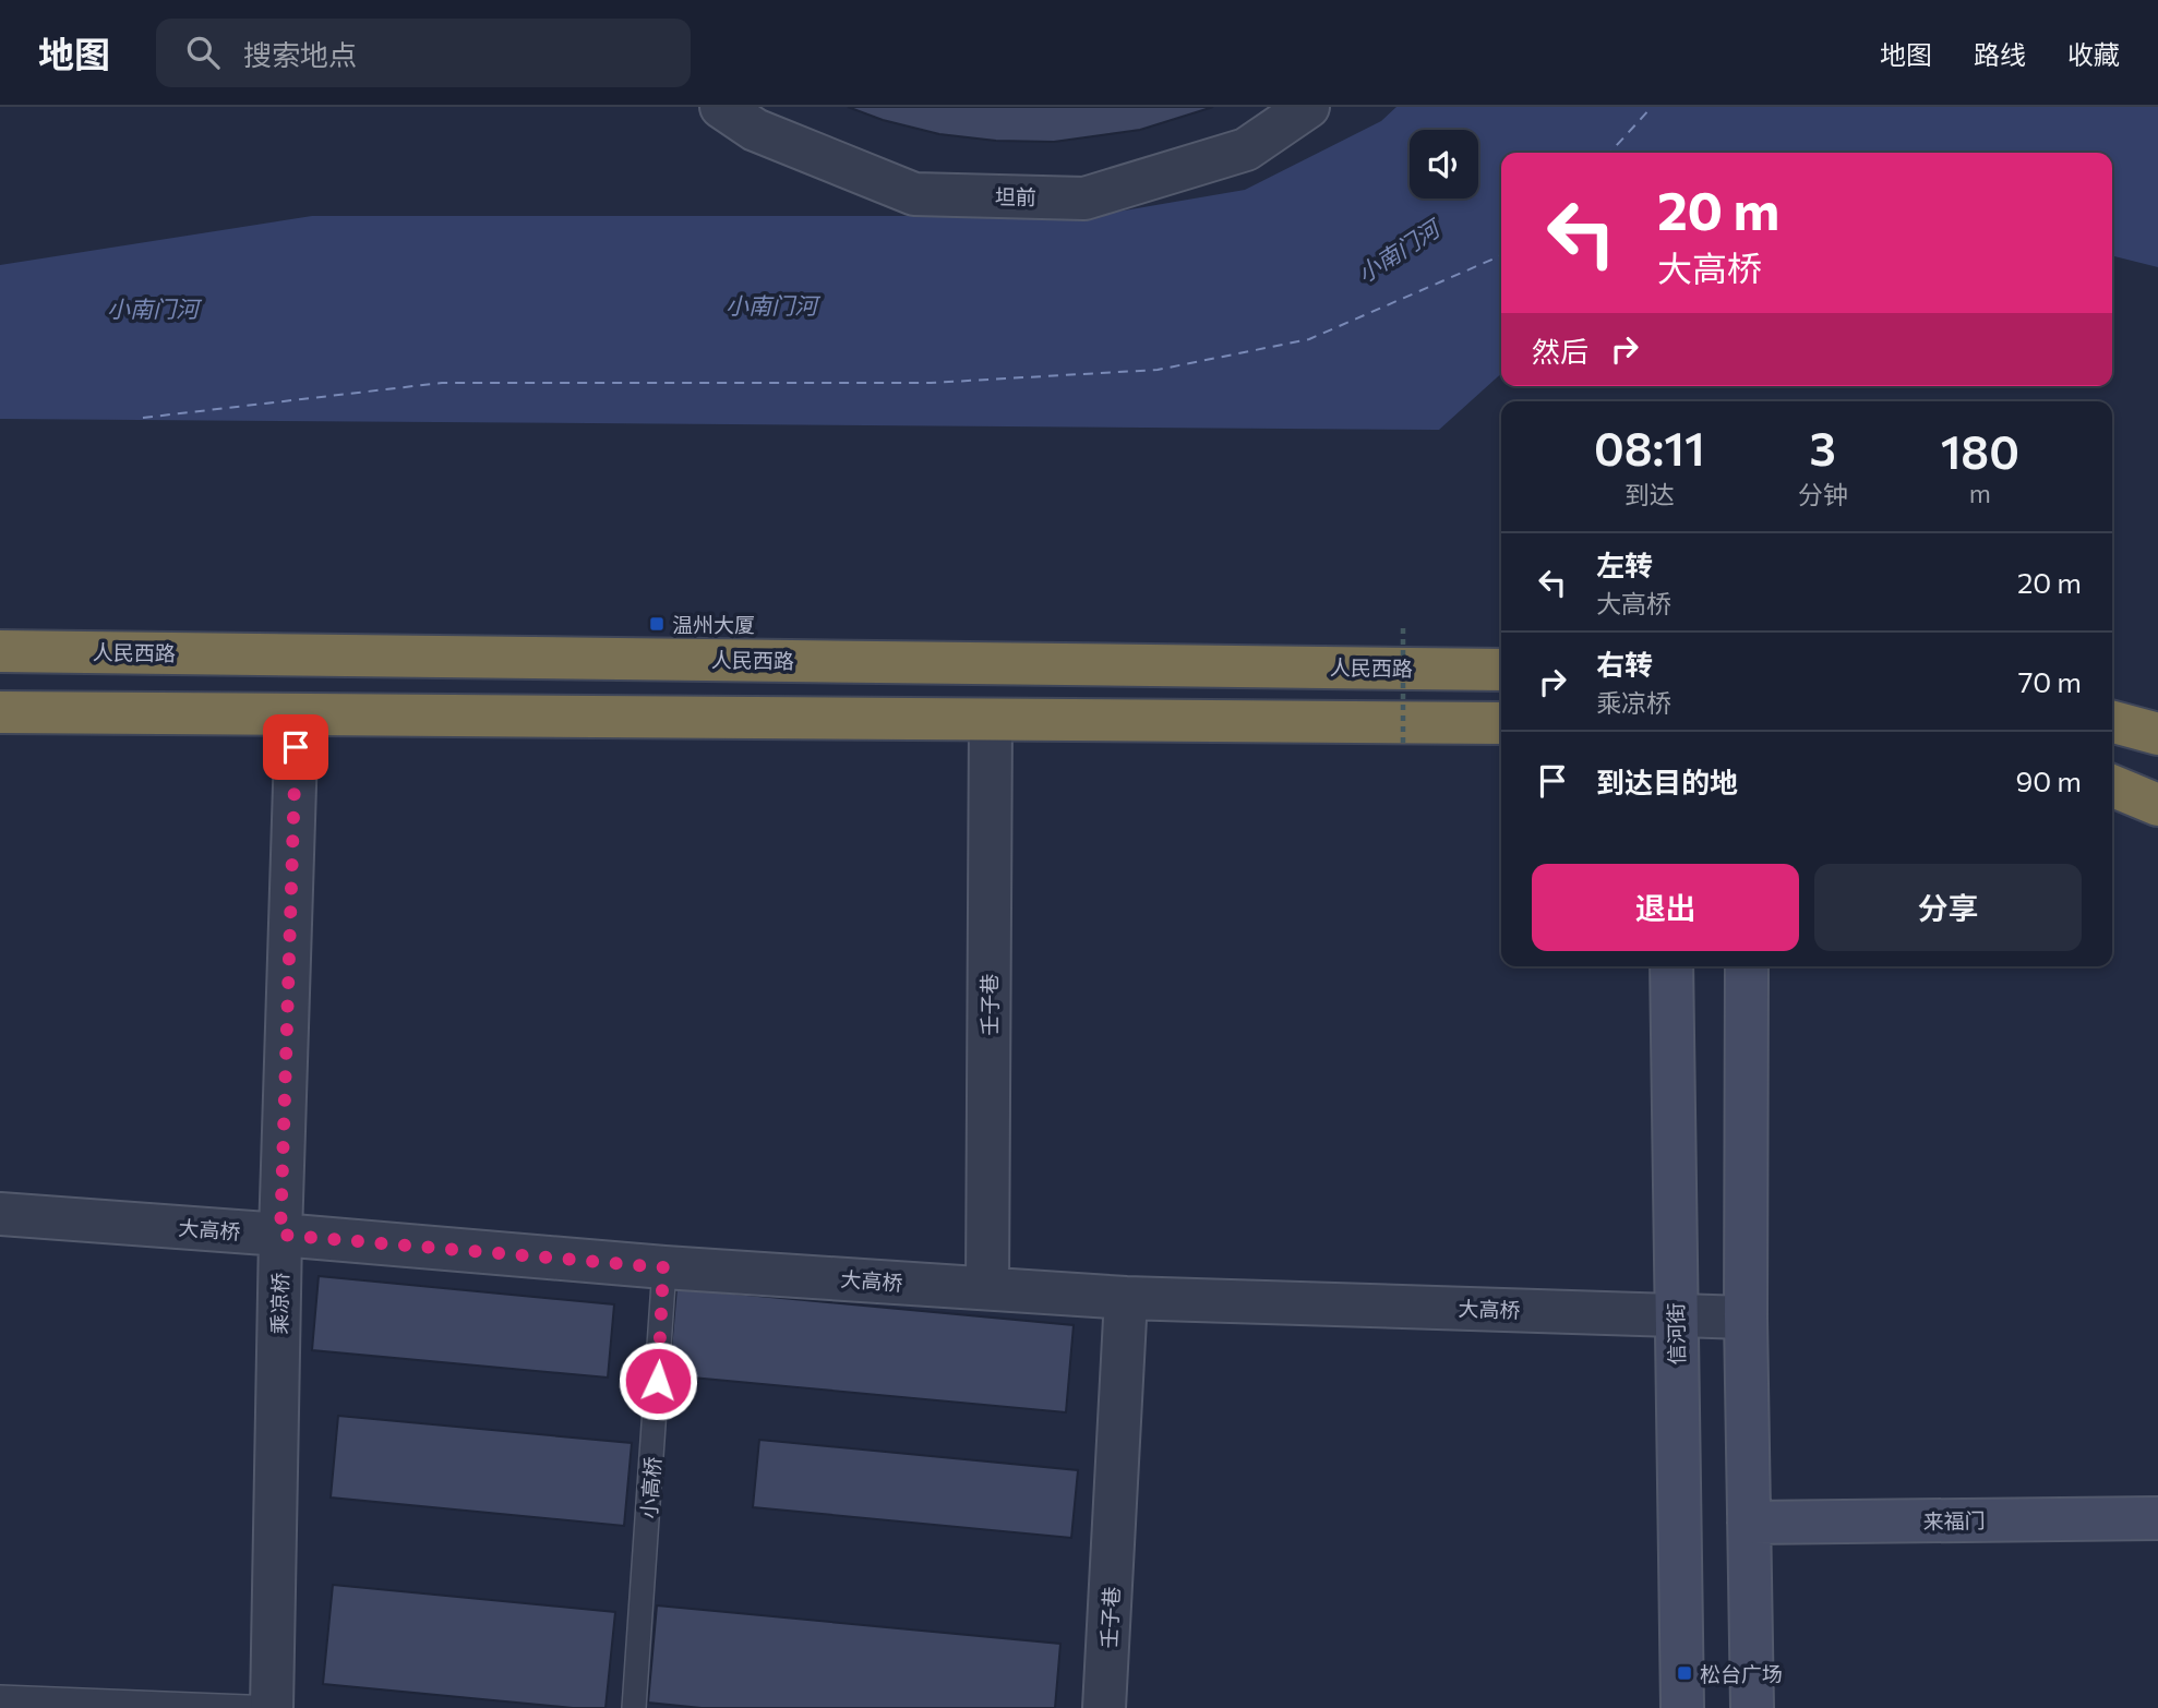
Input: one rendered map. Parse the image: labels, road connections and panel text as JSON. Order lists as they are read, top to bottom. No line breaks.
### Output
{"streets":{"highway":["人民西路"],"main road":["信河街","来福门"],"street":["坦前","壬子巷","大高桥","乘凉桥"],"lane":["小高桥"]},"crossings":[["壬子巷","大高桥"],["大高桥","乘凉桥"],["大高桥","信河街"],["大高桥","小高桥"]],"water":["小南门河"],"places":{"transit":["温州大厦","松台广场"]},"page":{"header":"地图","search":"搜索地点","nav":["地图","路线","收藏"],"turn":["20 m","大高桥"],"then":"然后","eta":["08:11","到达","3","分钟","180","m"],"list":[{"name":"左转","note":"大高桥","value":"20 m"},{"name":"右转","note":"乘凉桥","value":"70 m"},{"name":"到达目的地","value":"90 m"}],"buttons":["退出","分享"]}}
